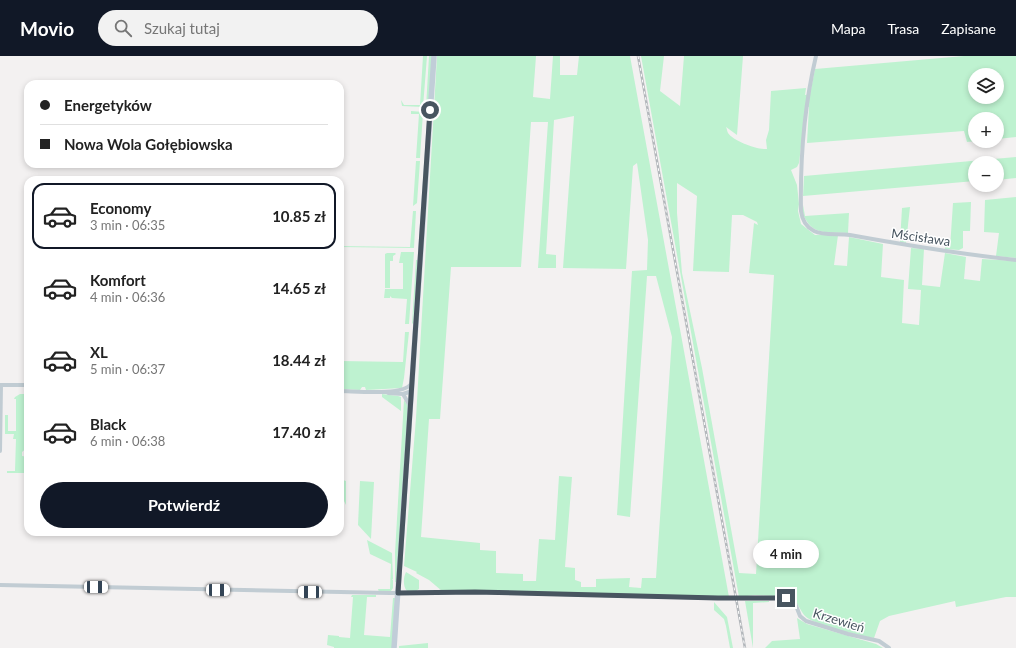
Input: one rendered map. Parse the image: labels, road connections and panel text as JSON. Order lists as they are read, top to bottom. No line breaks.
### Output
{"streets":{"street":["Mścisława","Krzewień"]},"page":{"header":"Movio","search":"Szukaj tutaj","nav":["Mapa","Trasa","Zapisane"],"map_buttons":["+","−"],"banner":["Energetyków","Nowa Wola Gołębiowska"],"list":[{"name":"Economy","note":"3 min · 06:35","value":"10.85 zł"},{"name":"Komfort","note":"4 min · 06:36","value":"14.65 zł"},{"name":"XL","note":"5 min · 06:37","value":"18.44 zł"},{"name":"Black","note":"6 min · 06:38","value":"17.40 zł"}],"buttons":"Potwierdź","bubble":"4 min"}}
